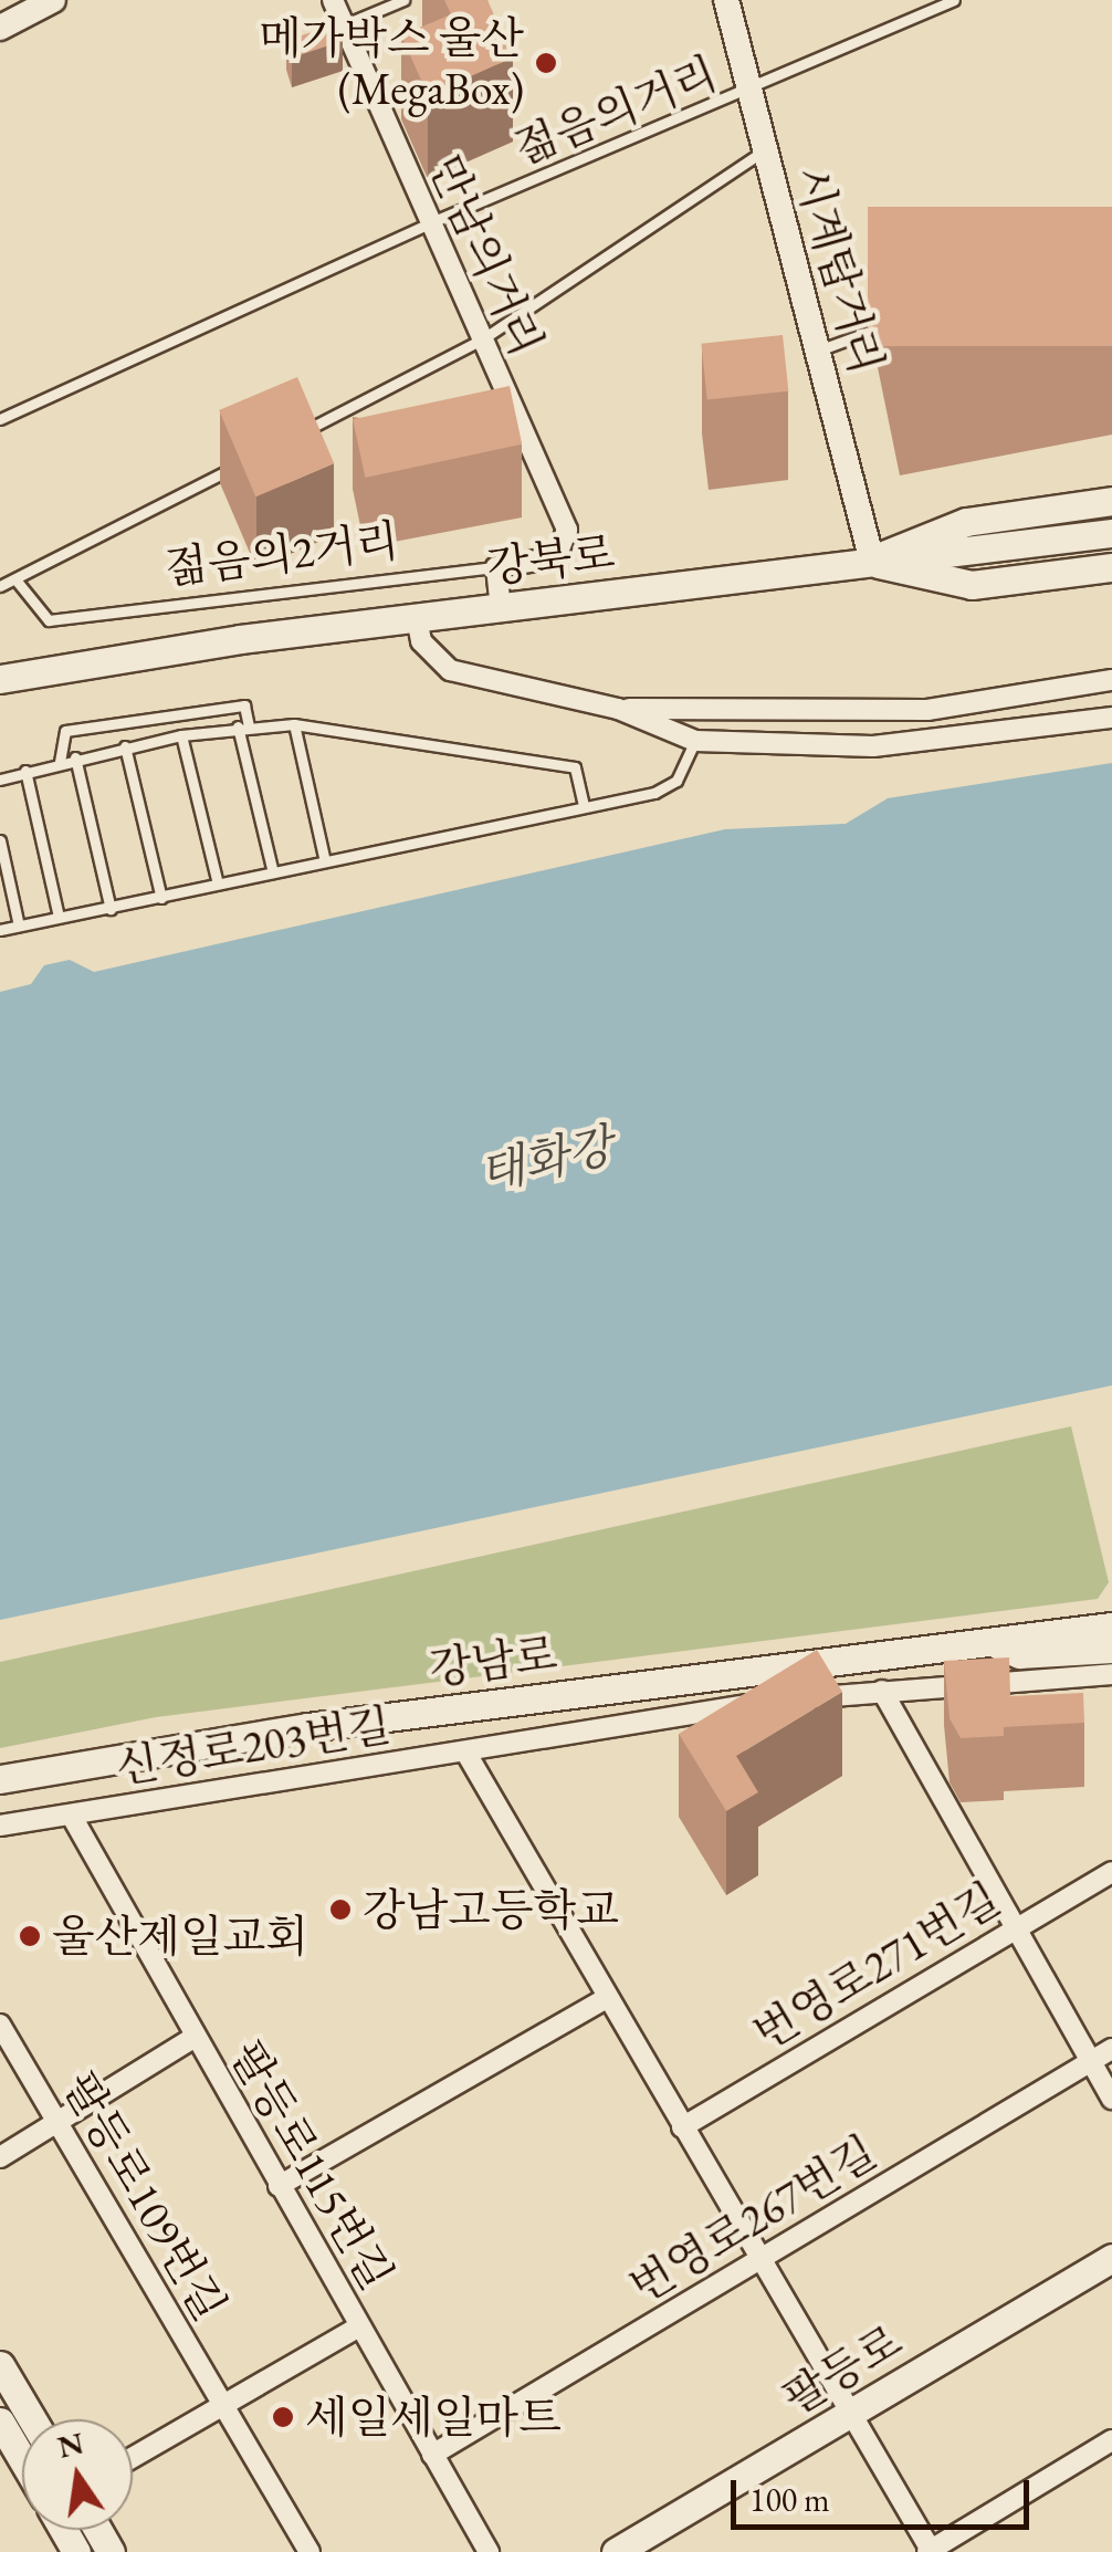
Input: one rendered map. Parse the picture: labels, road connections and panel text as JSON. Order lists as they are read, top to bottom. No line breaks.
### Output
{"streets":{"main road":["강북로","강남로","팔등로"],"street":["만남의거리","시계탑거리","젊음의2거리","신정로203번길","번영로271번길","팔등로115번길","팔등로109번길","번영로267번길"],"lane":["젊음의거리"]},"crossings":[["젊음의거리","만남의거리"],["젊음의거리","시계탑거리"],["만남의거리","젊음의2거리"],["시계탑거리","강북로"],["신정로203번길","팔등로115번길"],["팔등로115번길","번영로267번길"]],"water":["태화강"],"places":["메가박스 울산 (MegaBox)","강남고등학교","울산제일교회","세일세일마트"],"scale_bar":"100 m","north":"top"}
